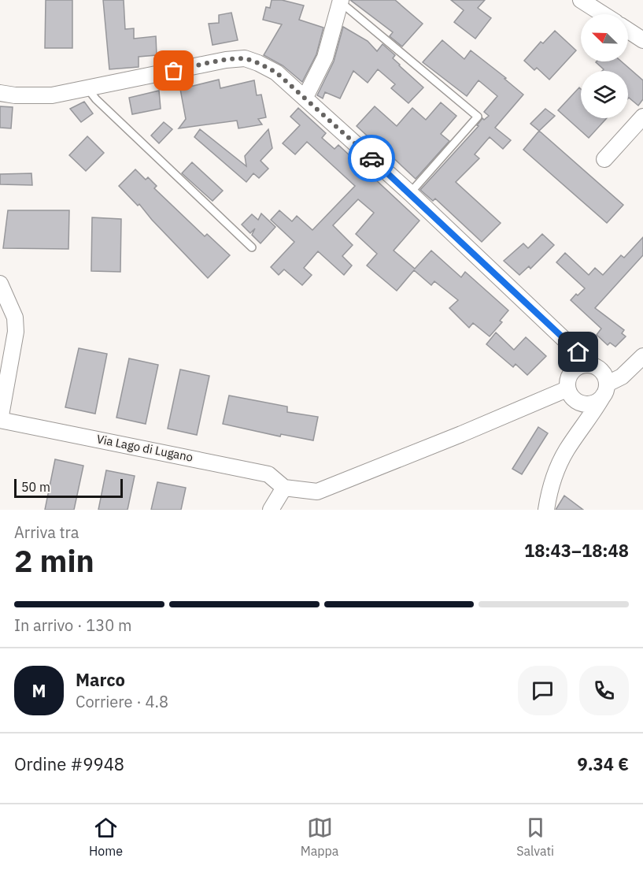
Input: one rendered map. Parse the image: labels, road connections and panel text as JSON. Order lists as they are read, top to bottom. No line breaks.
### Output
{"streets":{"street":["Via Lago di Lugano"]},"scale_bar":"50 m","north":"top left","page":{"scale":"50 m","heading":["2 min","Arriva tra","18:43–18:48"],"panel":["Marco","Corriere · 4.8","Ordine #9948","9.34 €"],"bar":"In arrivo · 130 m","round":"M","tabs":["Home","Mappa","Salvati"]}}
